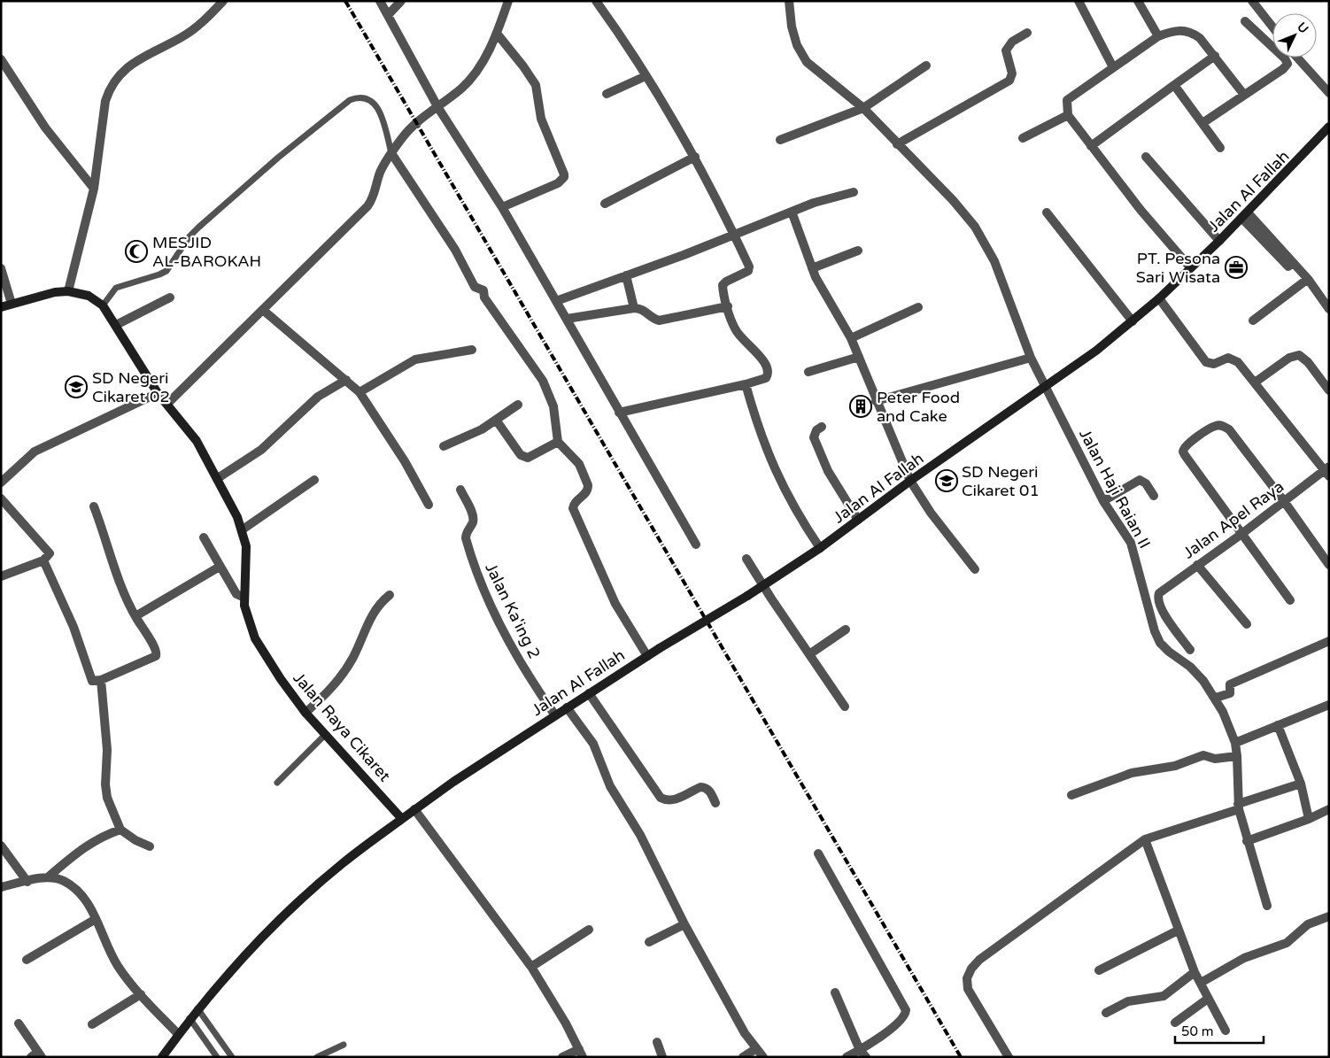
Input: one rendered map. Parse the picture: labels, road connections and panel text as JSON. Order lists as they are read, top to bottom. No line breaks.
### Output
{"streets":{"street":["Jalan Al Fallah","Jalan Haji Raian II","Jalan Apel Raya","Jalan Ka'ing 2","Jalan Raya Cikaret"]},"crossings":[["Jalan Al Fallah","Jalan Haji Raian II"],["Jalan Al Fallah","Jalan Ka'ing 2"],["Jalan Al Fallah","Jalan Raya Cikaret"]],"places":{"mosque":["MESJID AL-BAROKAH"],"office":["PT. Pesona Sari Wisata"],"school or university":["SD Negeri Cikaret 02","SD Negeri Cikaret 01"],"building":["Peter Food and Cake"]},"scale_bar":"50 m","north":"top right"}
